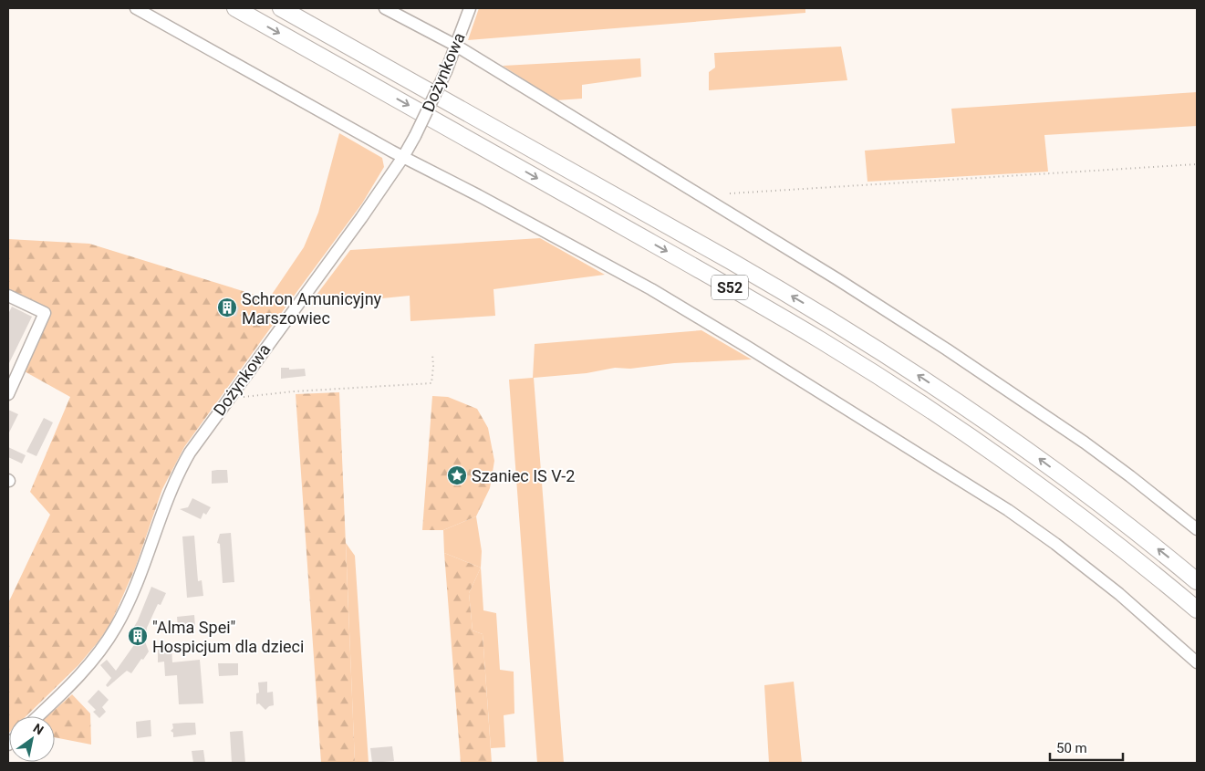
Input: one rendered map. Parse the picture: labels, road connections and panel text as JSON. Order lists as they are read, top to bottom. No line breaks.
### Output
{"streets":{"highway":["S52"],"street":["Dożynkowa"]},"places":{"building":["Schron Amunicyjny Marszowiec","\"Alma Spei\" Hospicjum dla dzieci"],"place":["Szaniec IS V-2"]},"scale_bar":"50 m","north":"top right"}
